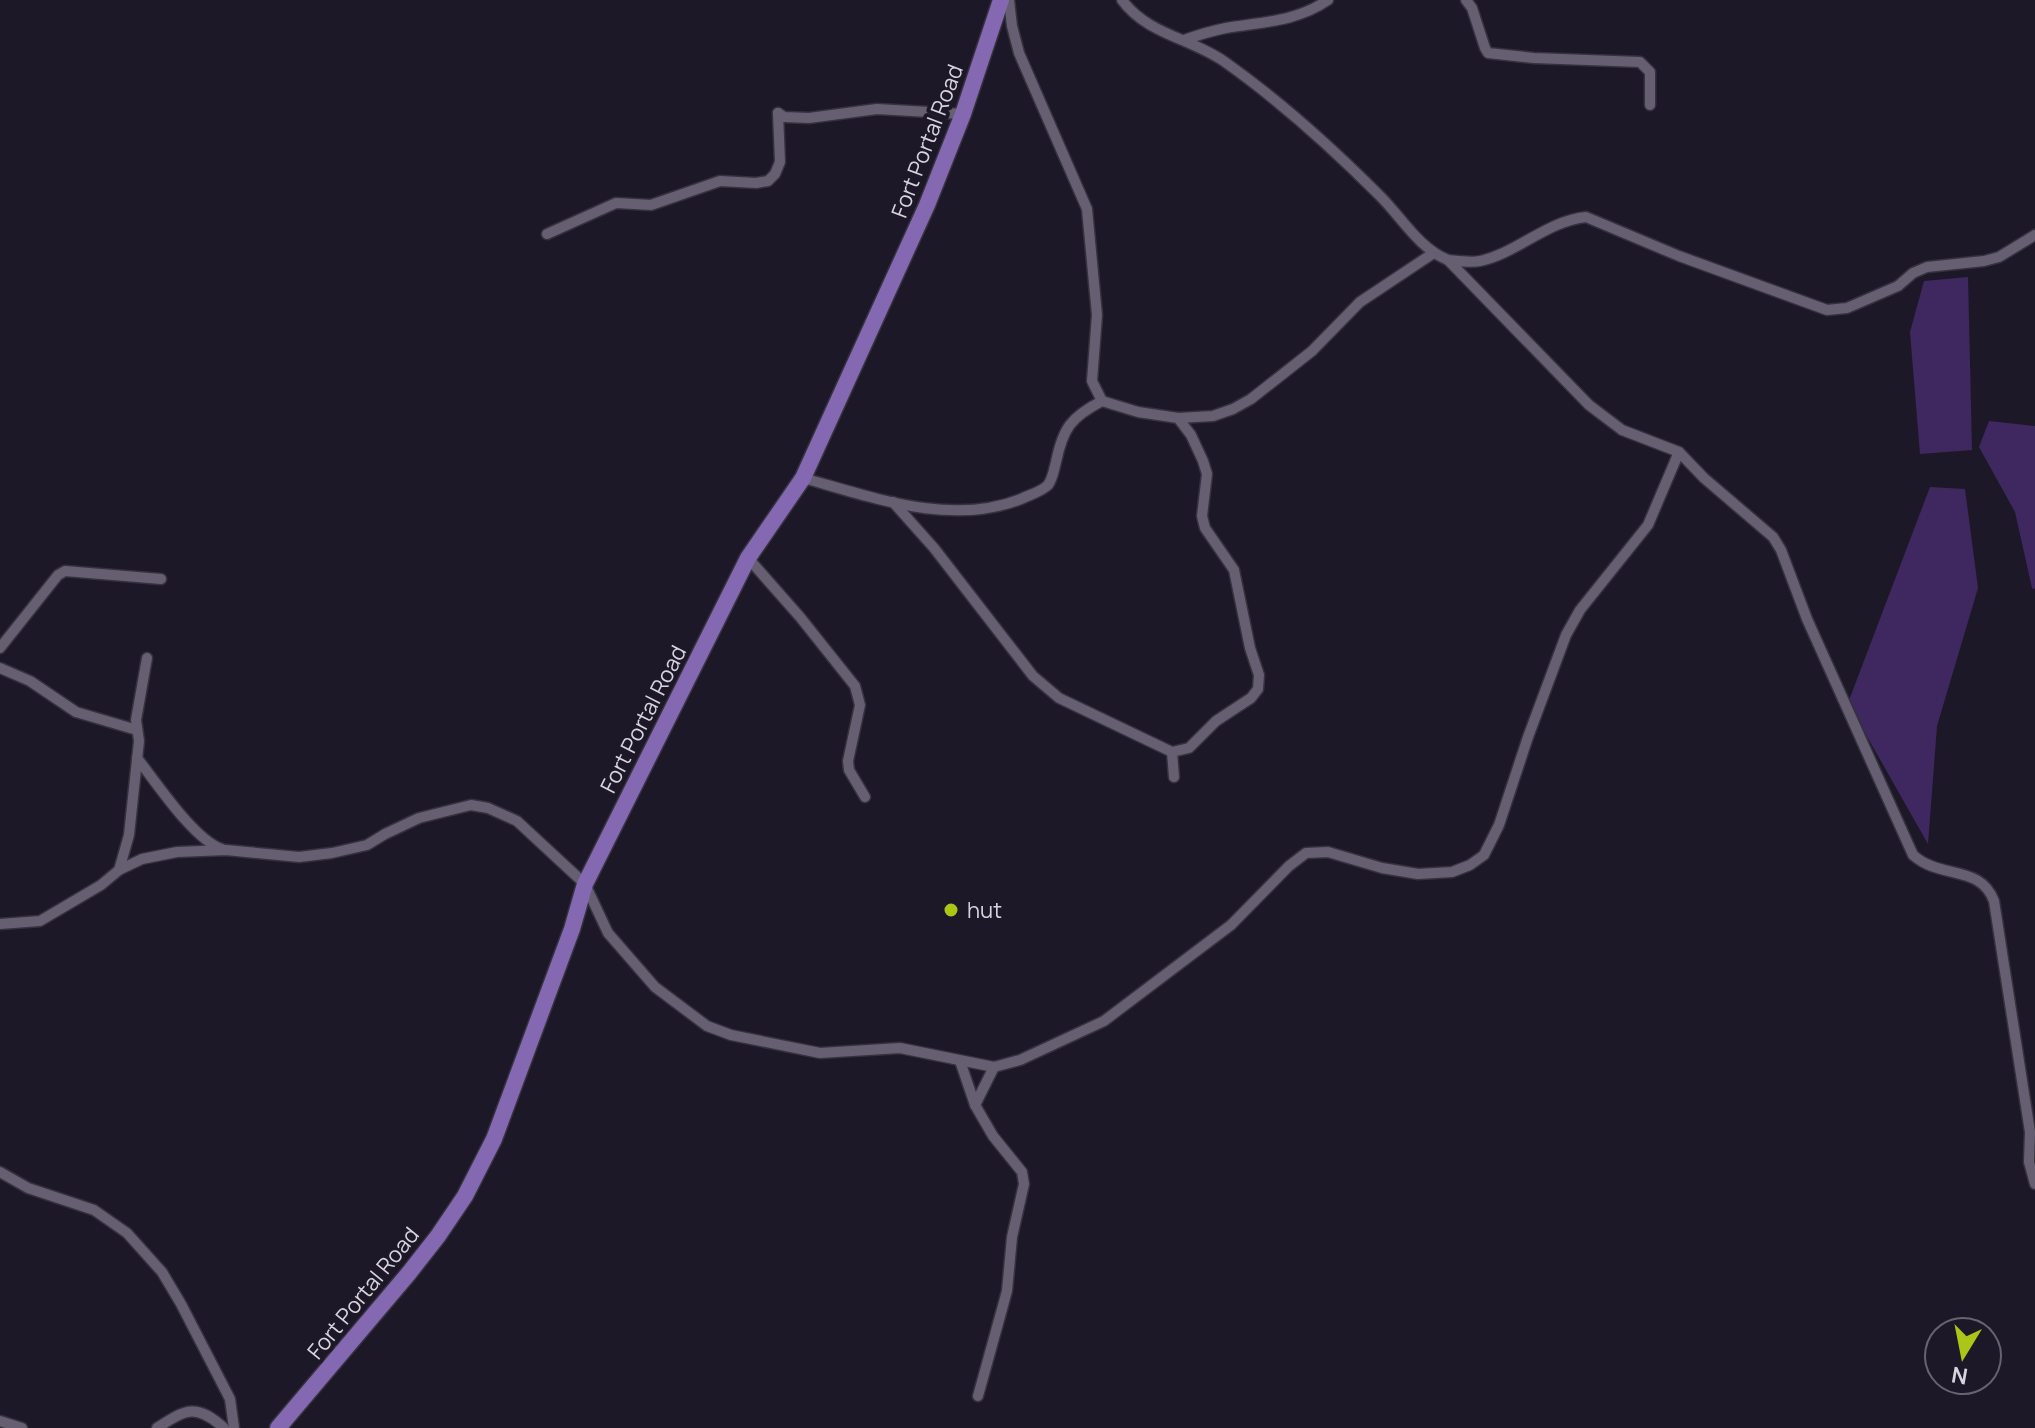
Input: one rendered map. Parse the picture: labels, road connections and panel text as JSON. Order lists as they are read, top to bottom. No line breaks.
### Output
{"streets":{"main road":["Fort Portal Road"]},"places":["hut"],"north":"bottom"}
